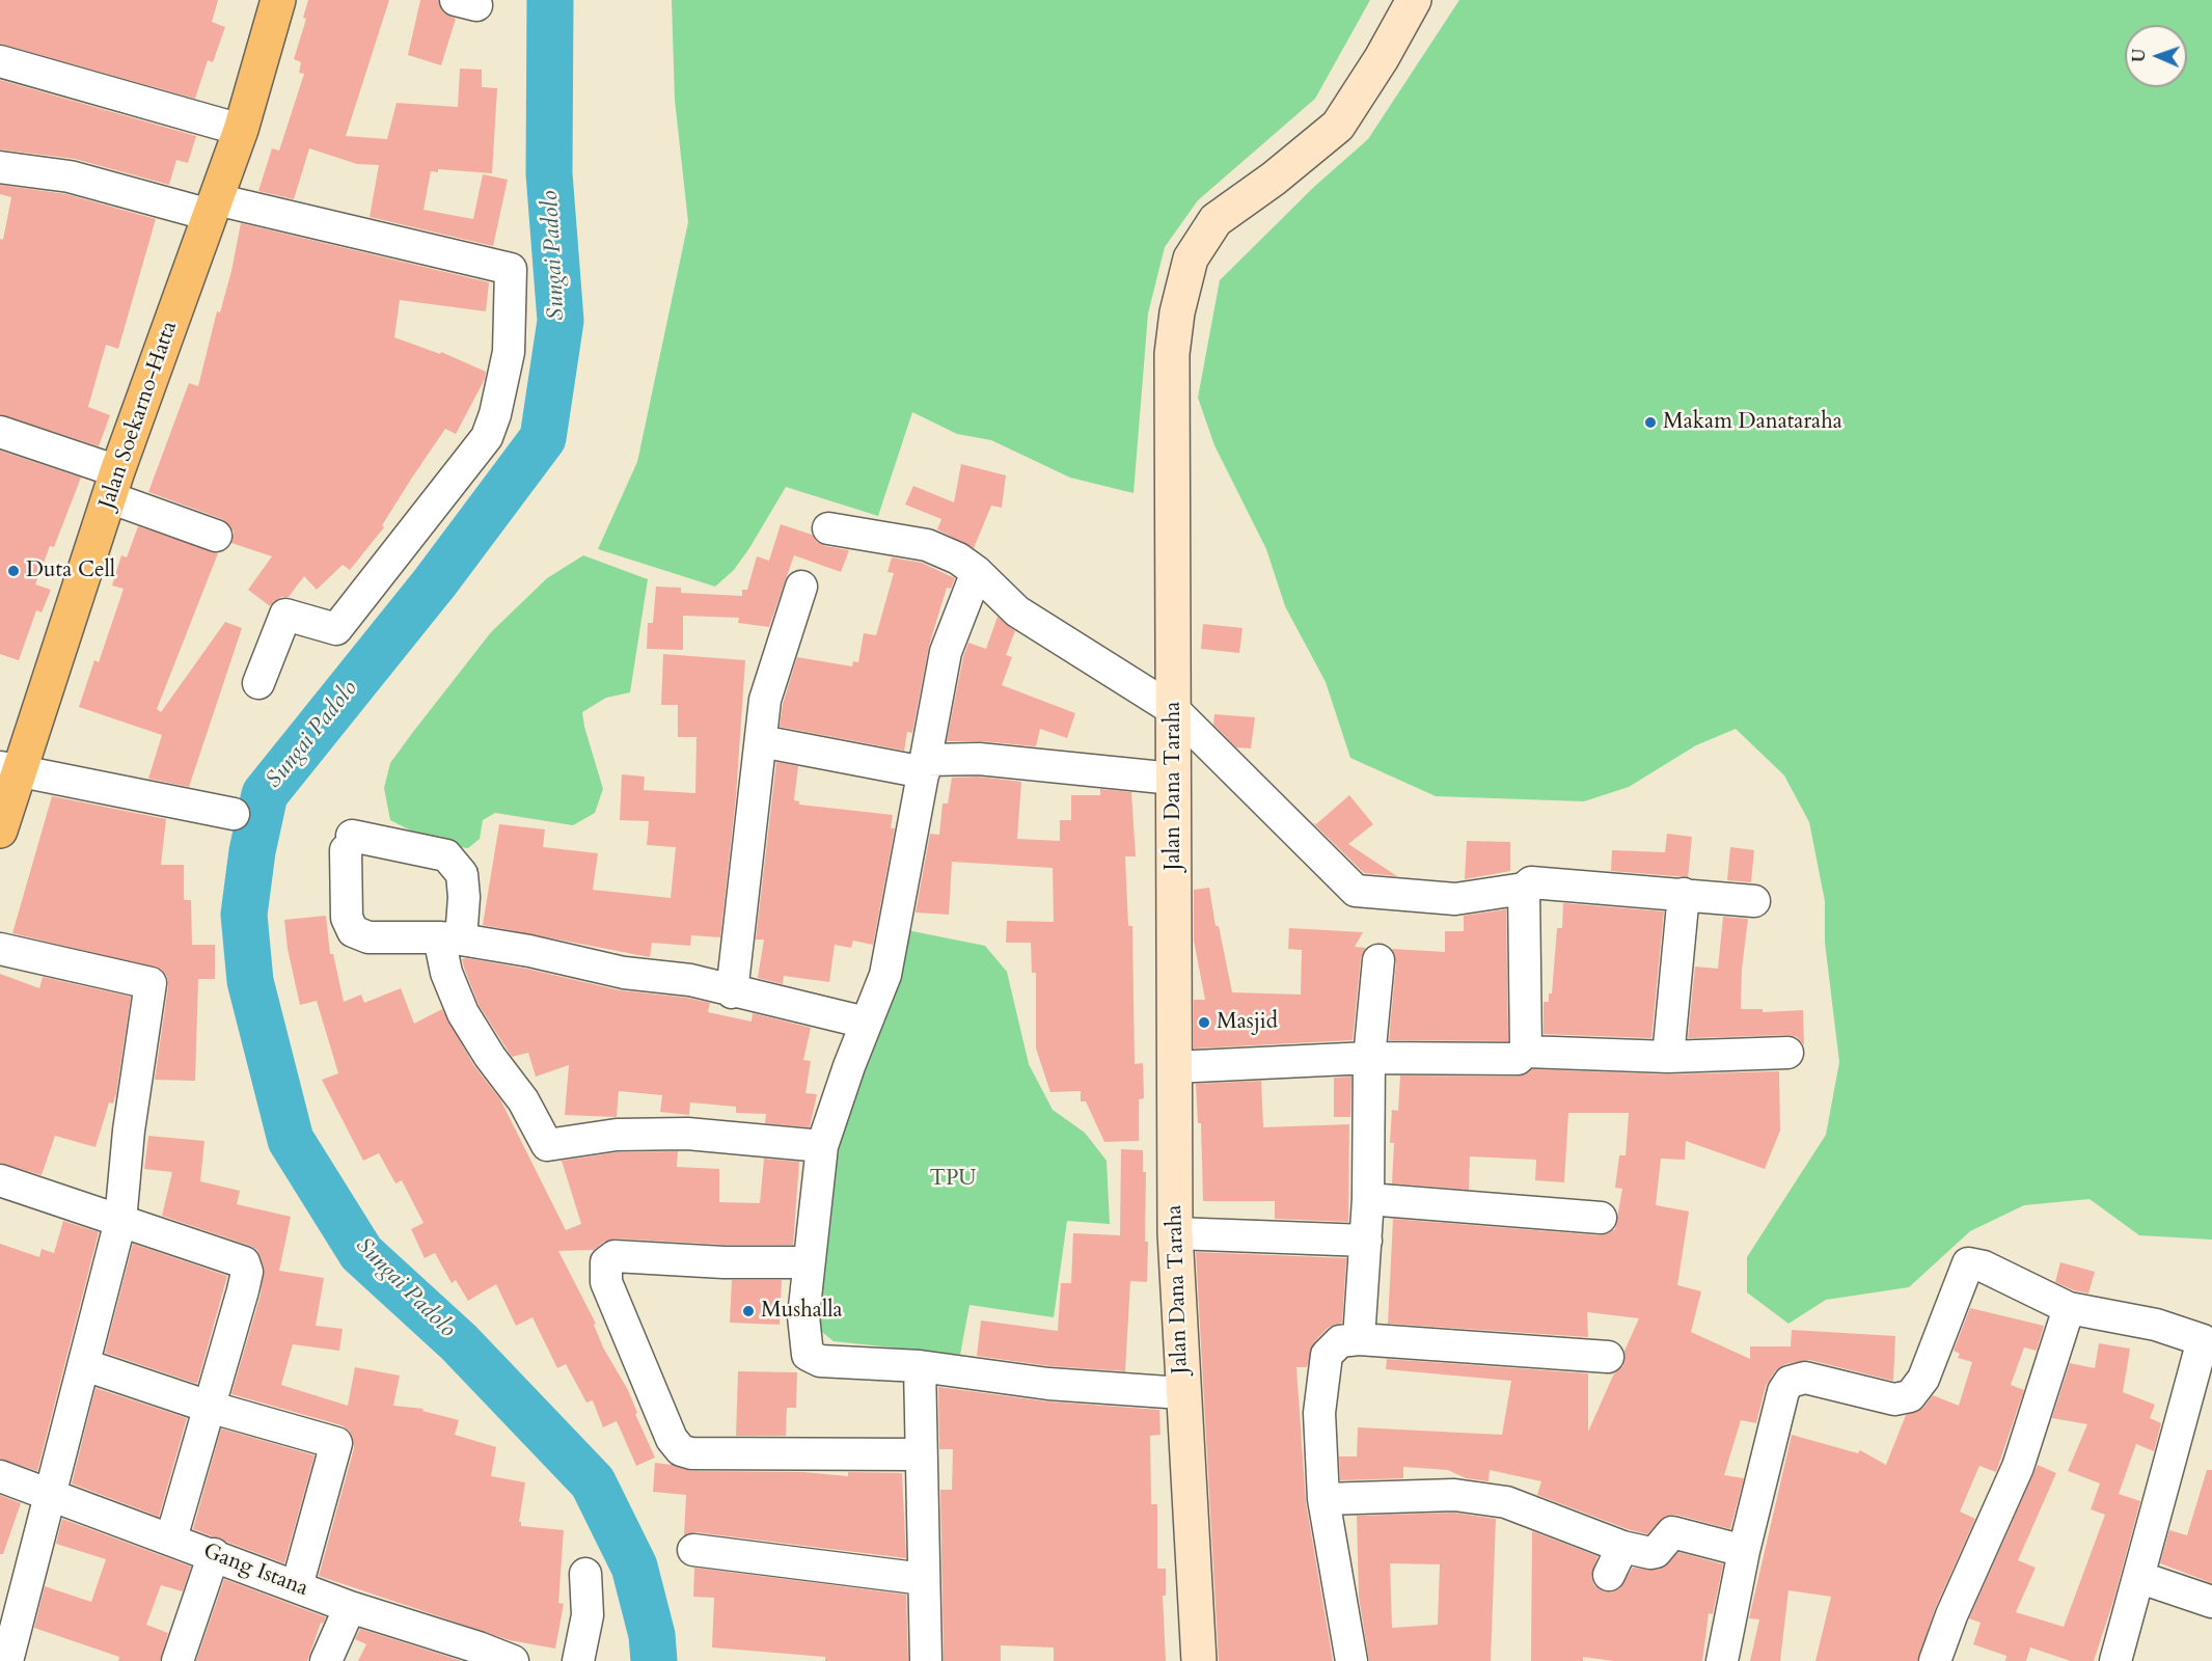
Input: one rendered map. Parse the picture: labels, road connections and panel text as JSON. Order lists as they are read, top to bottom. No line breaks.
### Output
{"streets":{"highway":["Jalan Soekarno-Hatta"],"street":["Jalan Dana Taraha","Gang Istana"]},"water":["Sungai Padolo"],"parks":["TPU"],"places":["Makam Danataraha","Duta Cell","Masjid","Mushalla"],"north":"left"}
